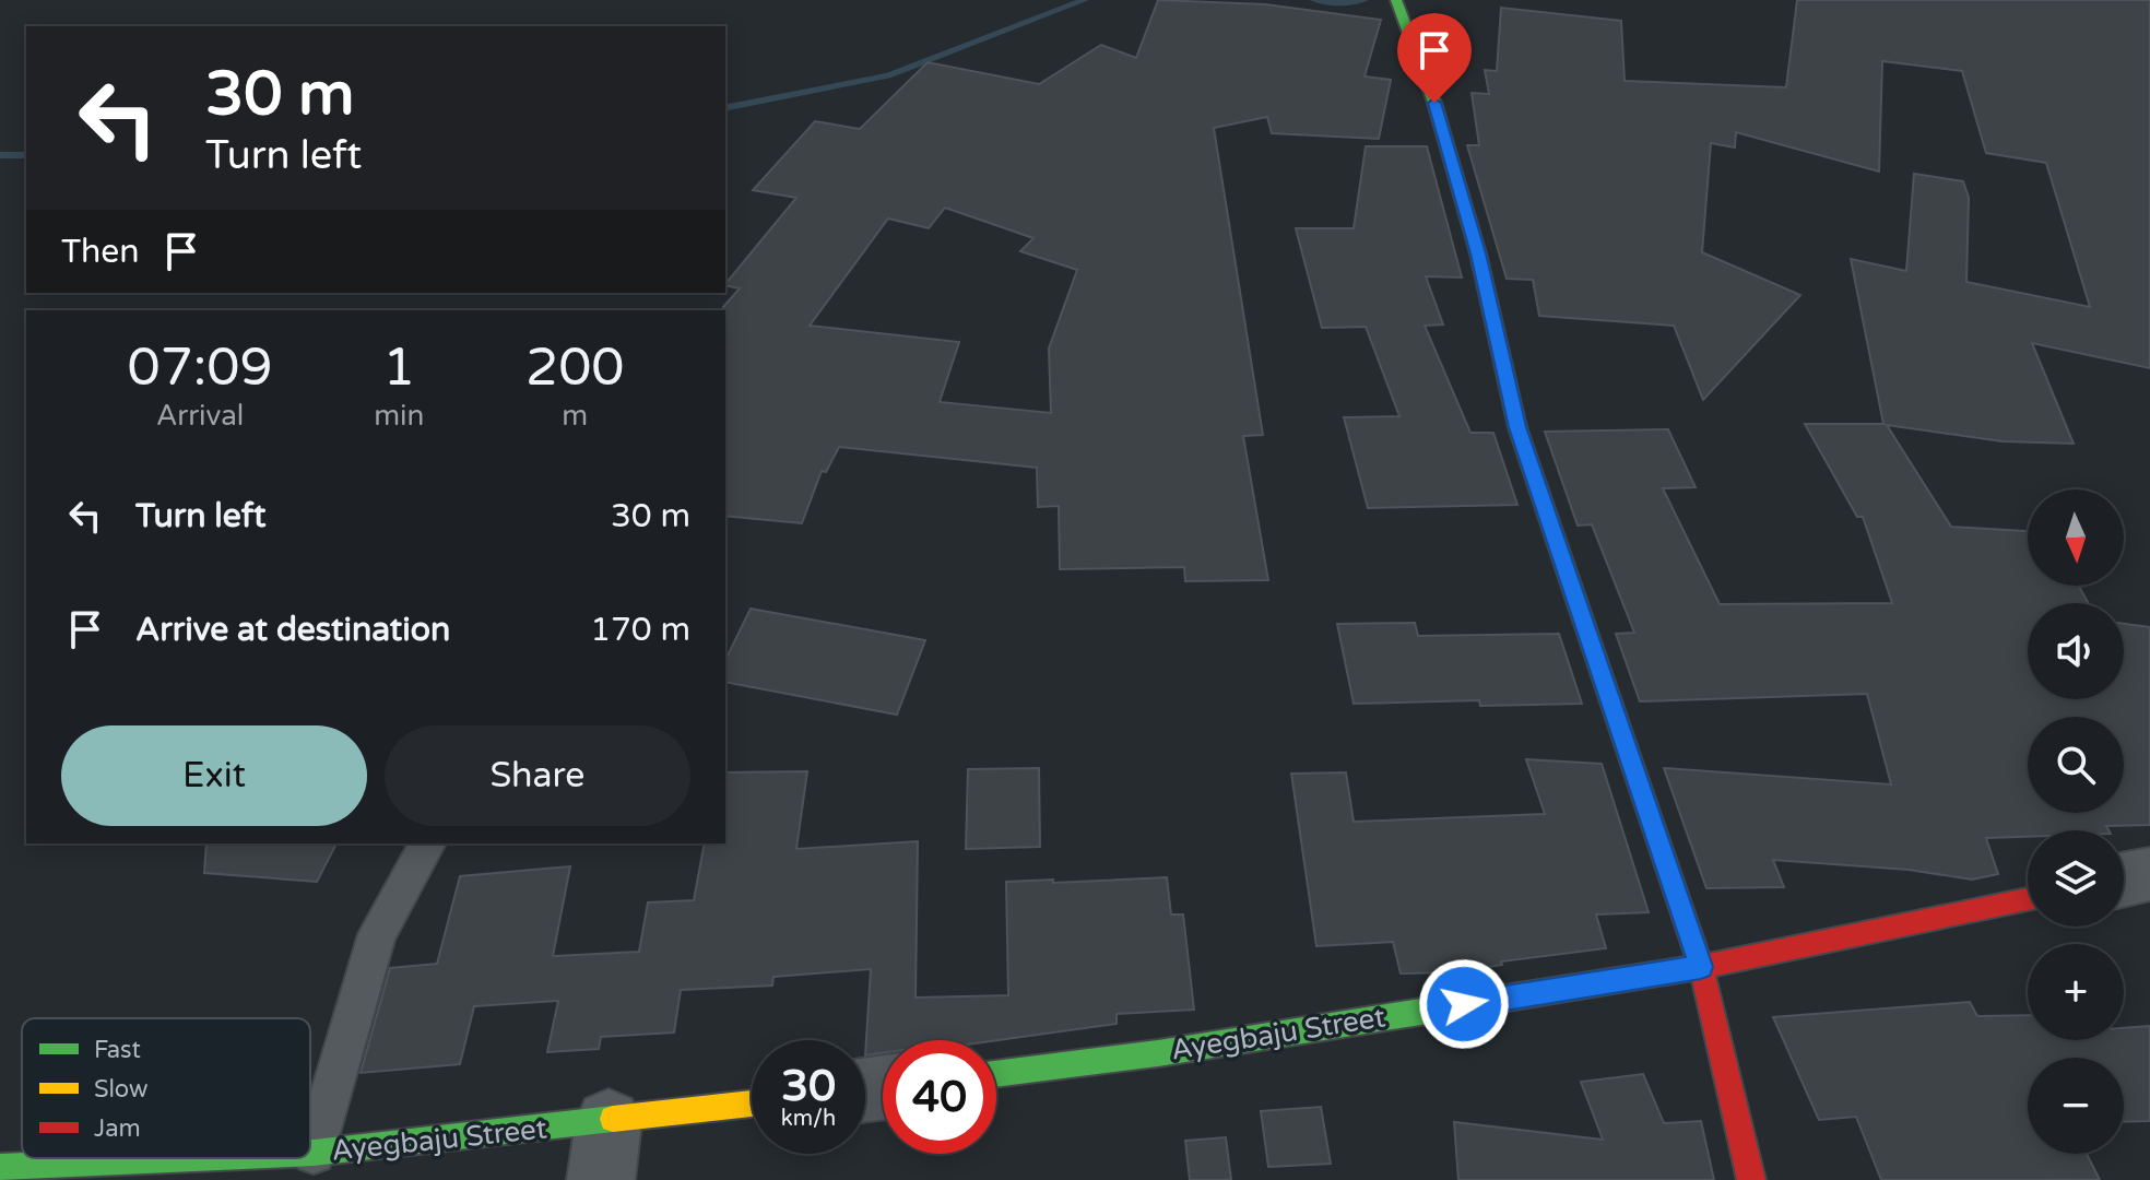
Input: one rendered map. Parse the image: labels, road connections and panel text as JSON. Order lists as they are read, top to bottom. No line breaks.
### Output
{"streets":{"street":["Ayegbaju Street"]},"legend":["Fast","Slow","Jam"],"north":"bottom","page":{"turn":["30 m","Turn left"],"then":"Then","eta":["07:09","Arrival","1","min","200","m"],"list":[{"name":"Turn left","value":"30 m"},{"name":"Arrive at destination","value":"170 m"}],"map_buttons":["+","−"],"buttons":["Exit","Share"],"speed":"30 km/h","limit":"40"}}
